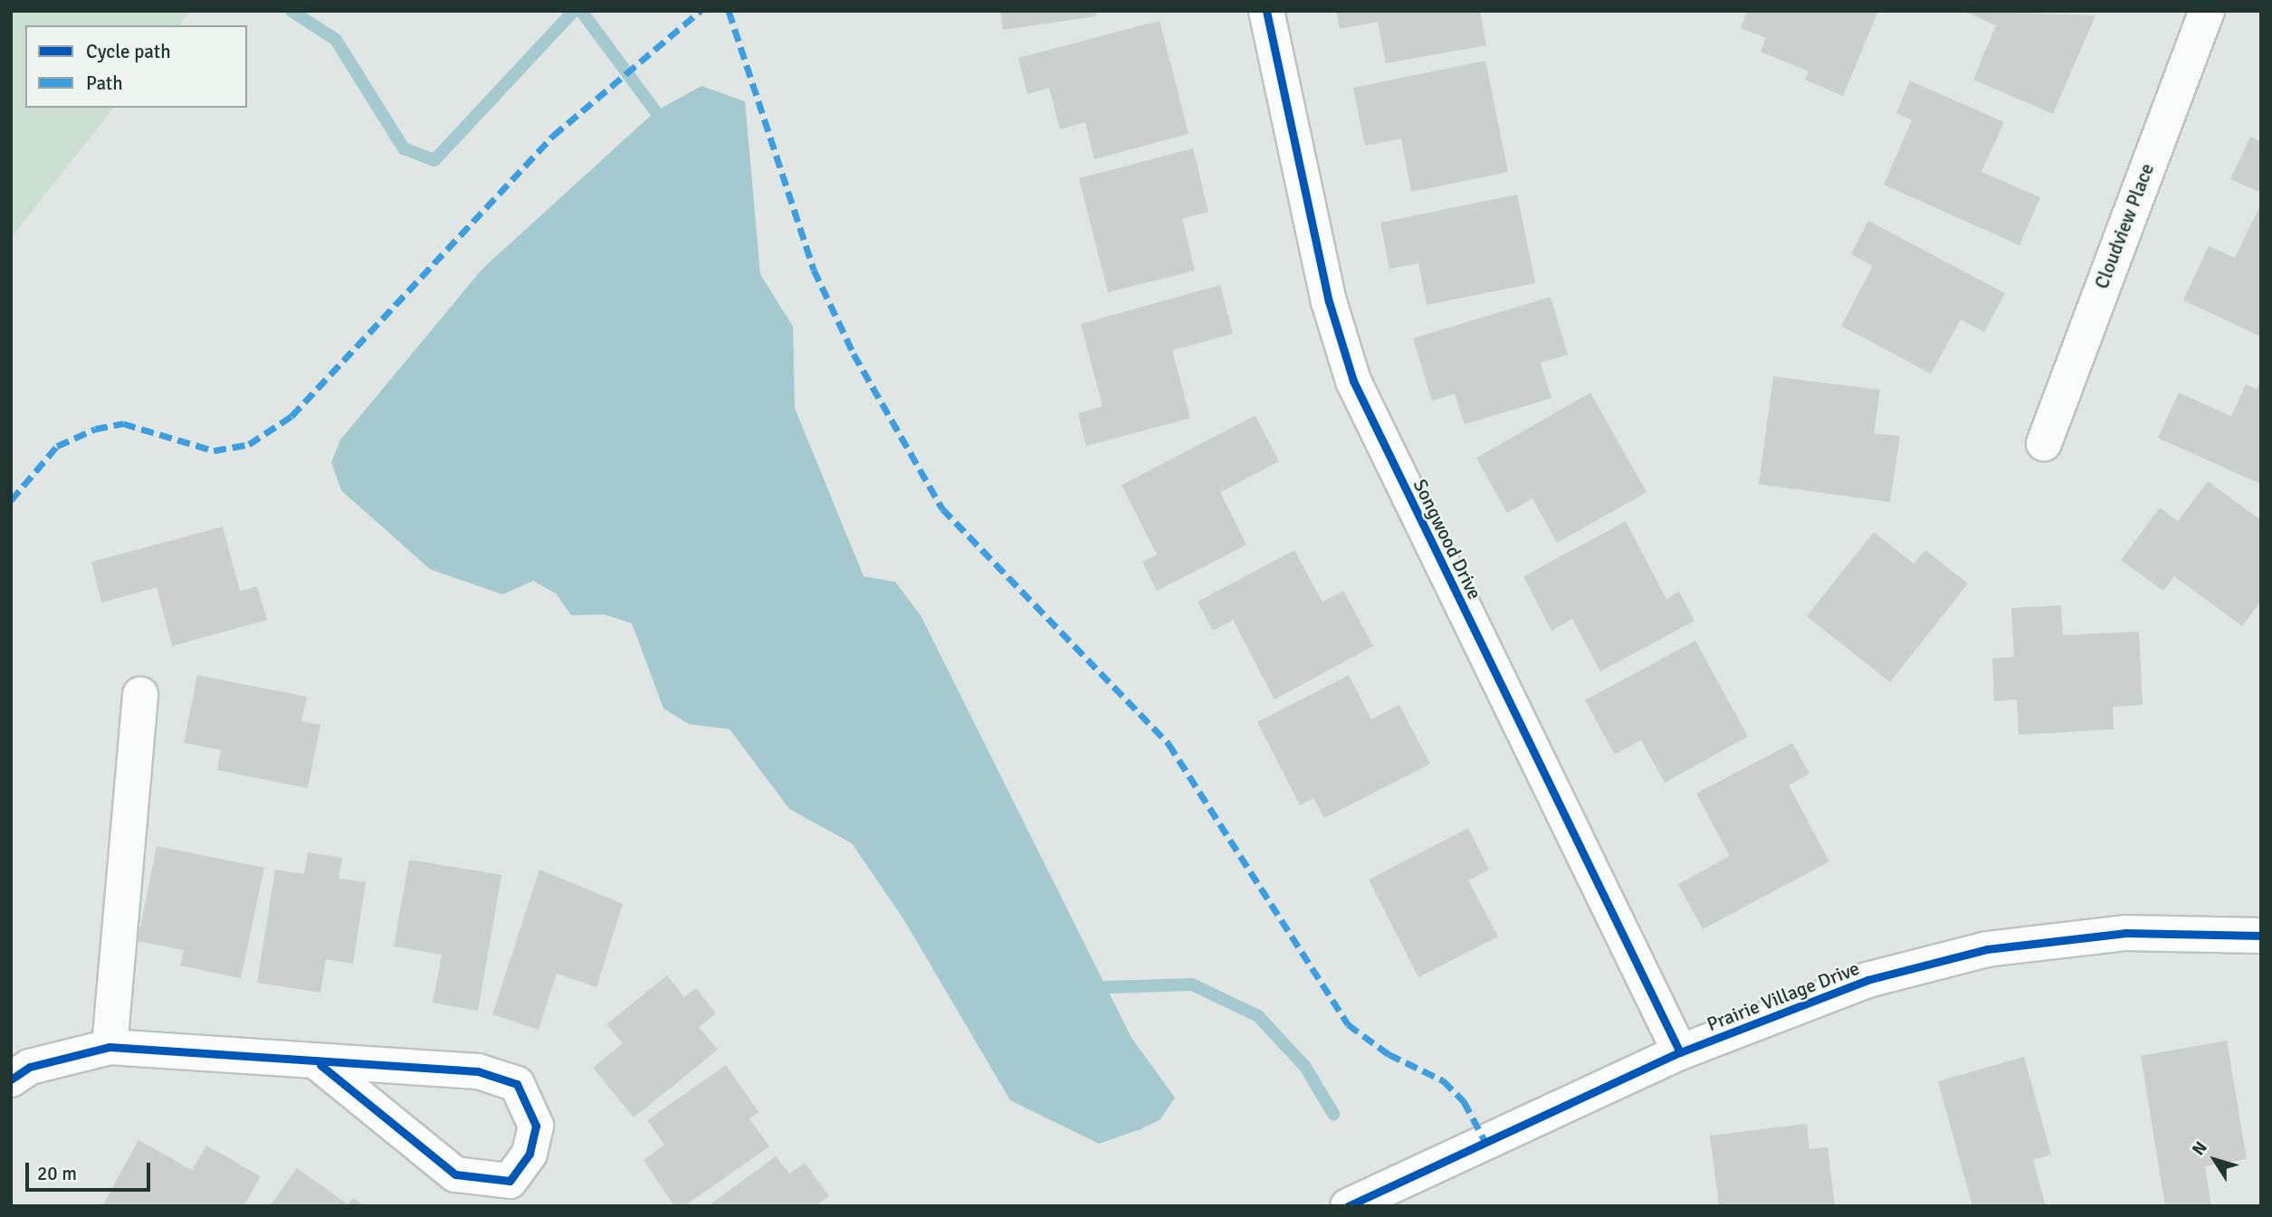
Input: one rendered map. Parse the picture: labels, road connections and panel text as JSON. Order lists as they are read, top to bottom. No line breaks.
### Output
{"streets":{"street":["Cloudview Place","Songwood Drive","Prairie Village Drive"]},"crossings":[["Songwood Drive","Prairie Village Drive"]],"legend":["Cycle path","Path"],"scale_bar":"20 m","north":"top left"}
